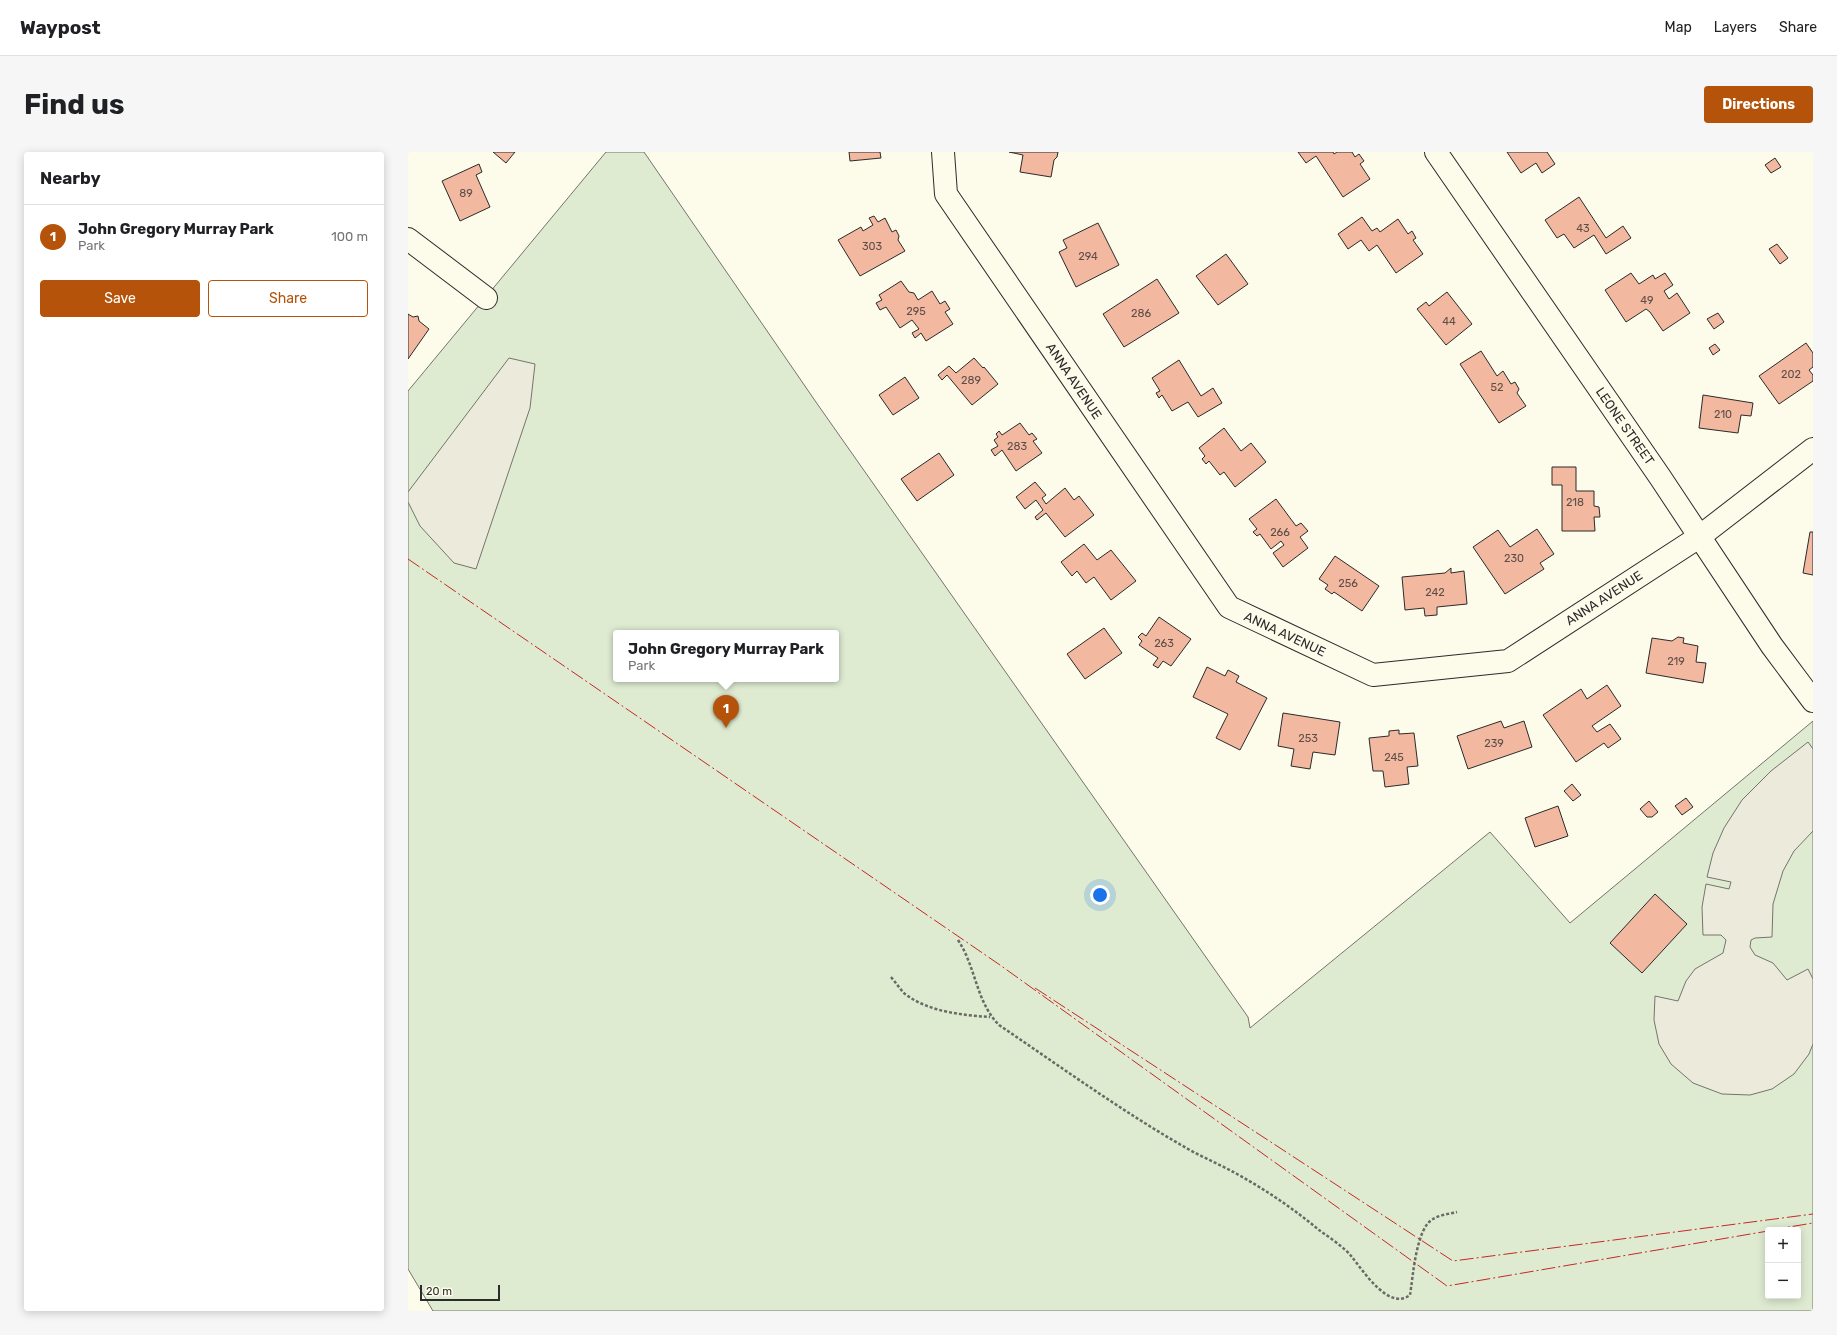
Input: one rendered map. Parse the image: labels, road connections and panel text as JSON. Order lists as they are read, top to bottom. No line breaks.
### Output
{"streets":{"street":["ANNA AVENUE","LEONE STREET"]},"crossings":[["ANNA AVENUE","LEONE STREET"]],"house_numbers":["89","43","303","294","49","295","286","44","202","289","52","210","283","218","266","230","256","242","263","219","253","239","245"],"scale_bar":"20 m","page":{"header":"Waypost","nav":["Map","Layers","Share"],"buttons":["Directions",["Save","Share"]],"title":"Find us","heading":"Nearby","list":[{"mark":"1","name":"John Gregory Murray Park","note":"Park","value":"100 m"}],"popup":["John Gregory Murray Park","Park"],"pins":"1","map_buttons":["+","−"],"scale":"20 m"}}
